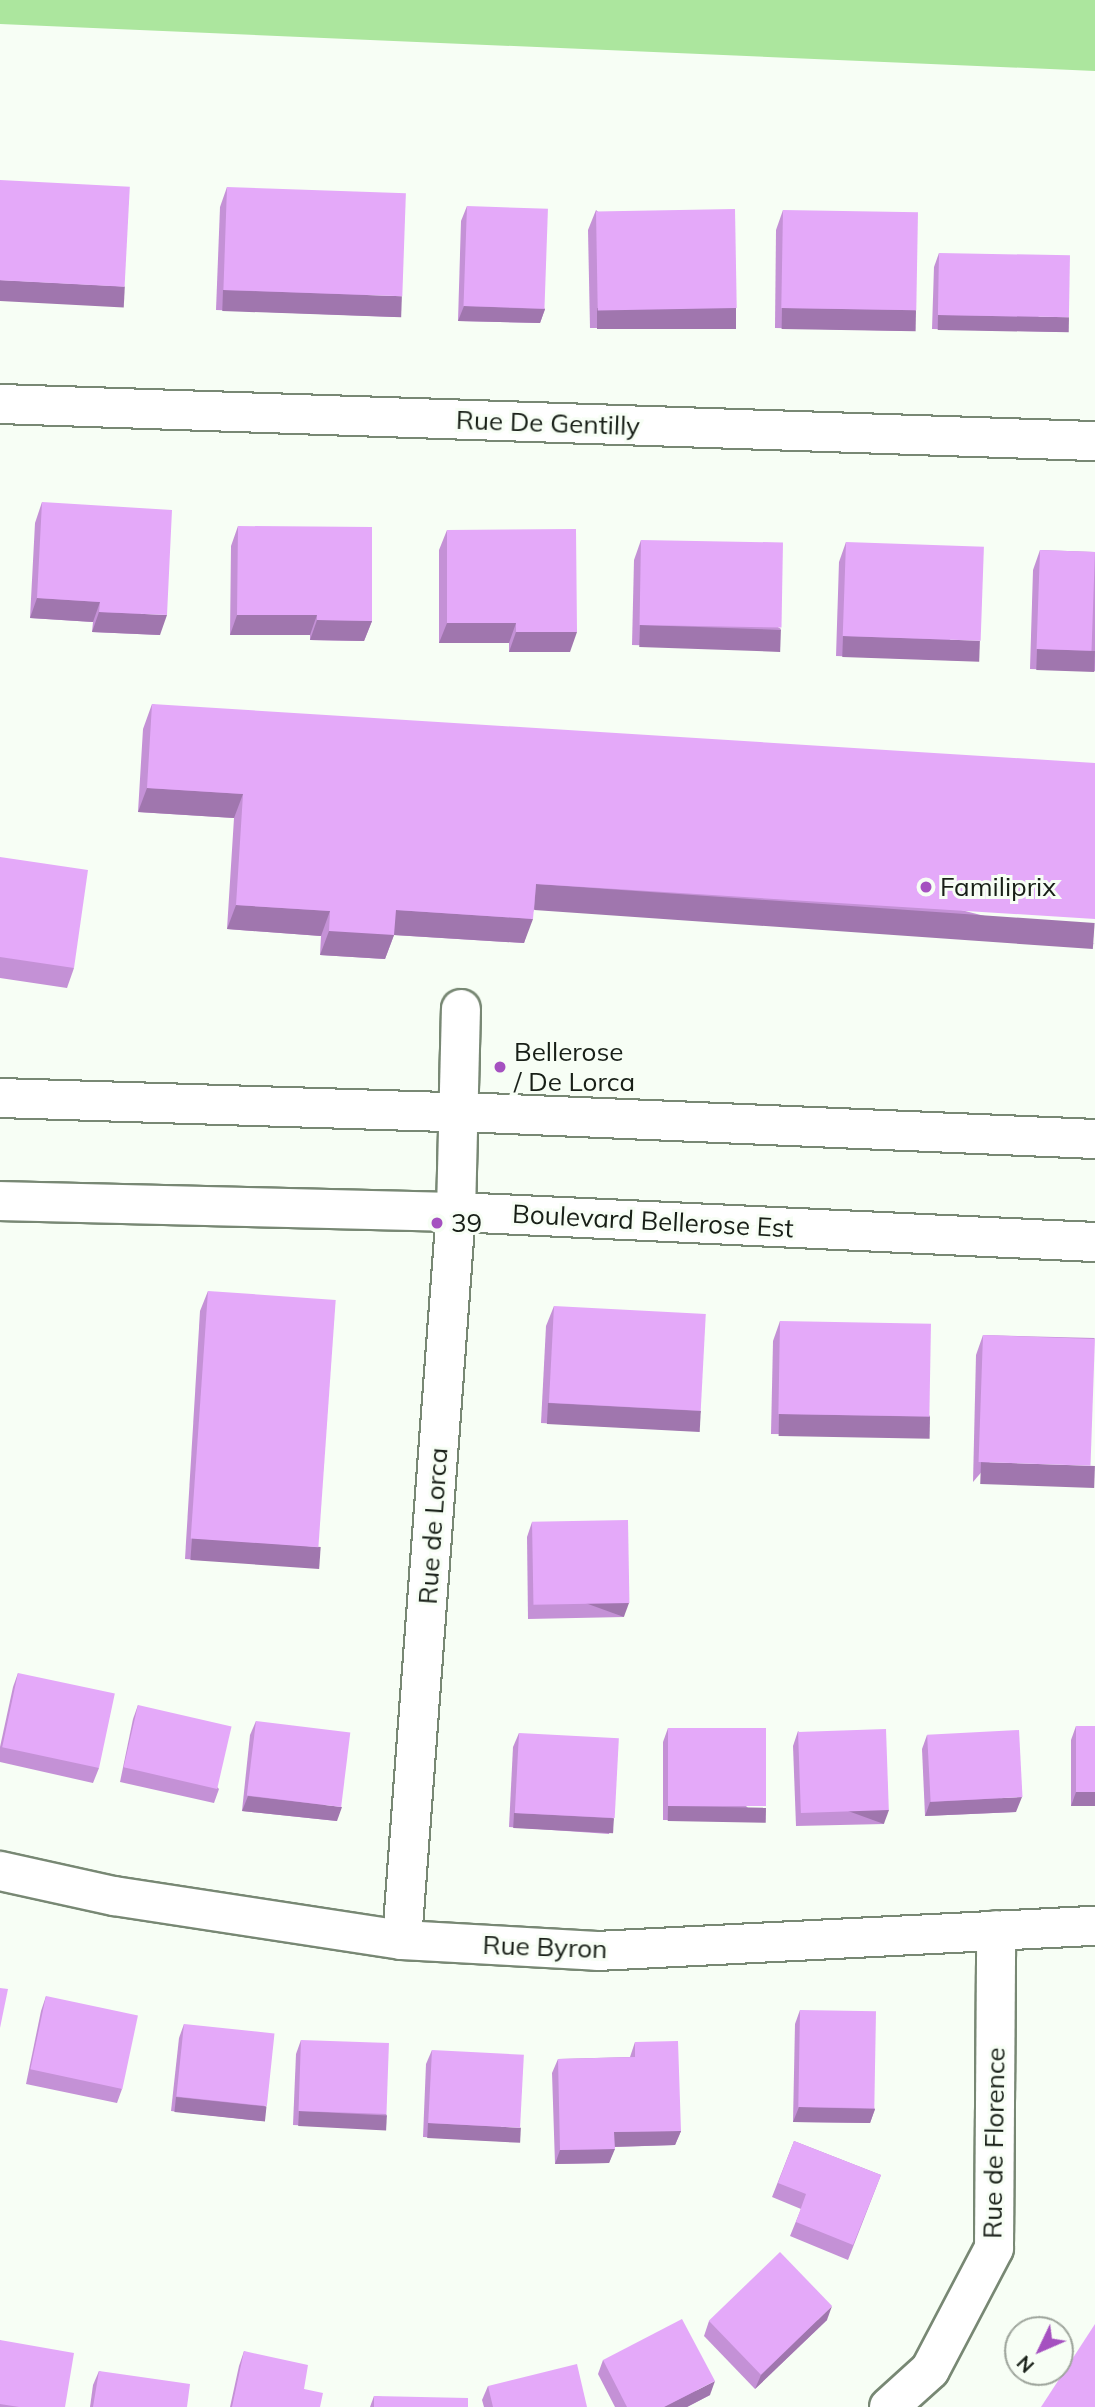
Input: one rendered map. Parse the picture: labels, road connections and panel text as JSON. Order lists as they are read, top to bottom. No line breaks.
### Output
{"streets":{"street":["Rue De Gentilly","Boulevard Bellerose Est","Rue de Lorca","Rue Byron","Rue de Florence"]},"crossings":[["Boulevard Bellerose Est","Rue de Lorca"],["Rue de Lorca","Rue Byron"],["Rue Byron","Rue de Florence"]],"places":["Familiprix","Bellerose / De Lorca","39"],"north":"bottom left"}
